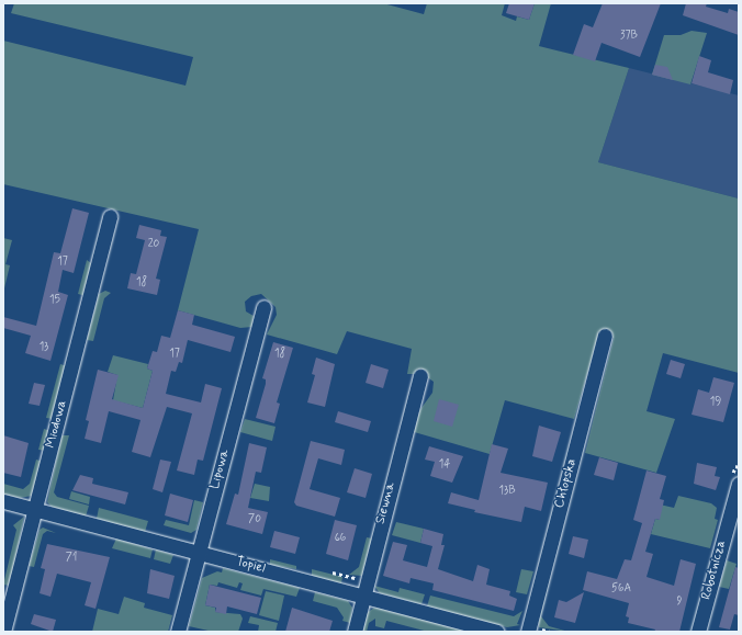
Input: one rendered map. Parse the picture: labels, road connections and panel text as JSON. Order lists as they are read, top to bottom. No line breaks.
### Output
{"streets":{"street":["Miodowa","Lipowa","Chłopska","Siewna","Topiel","Robotnicza"]},"crossings":[["Miodowa","Topiel"],["Lipowa","Topiel"],["Siewna","Topiel"]],"house_numbers":["37B","20","17","18","15","13","17","18","19","14","13B","70","66","71","56A","9"]}
